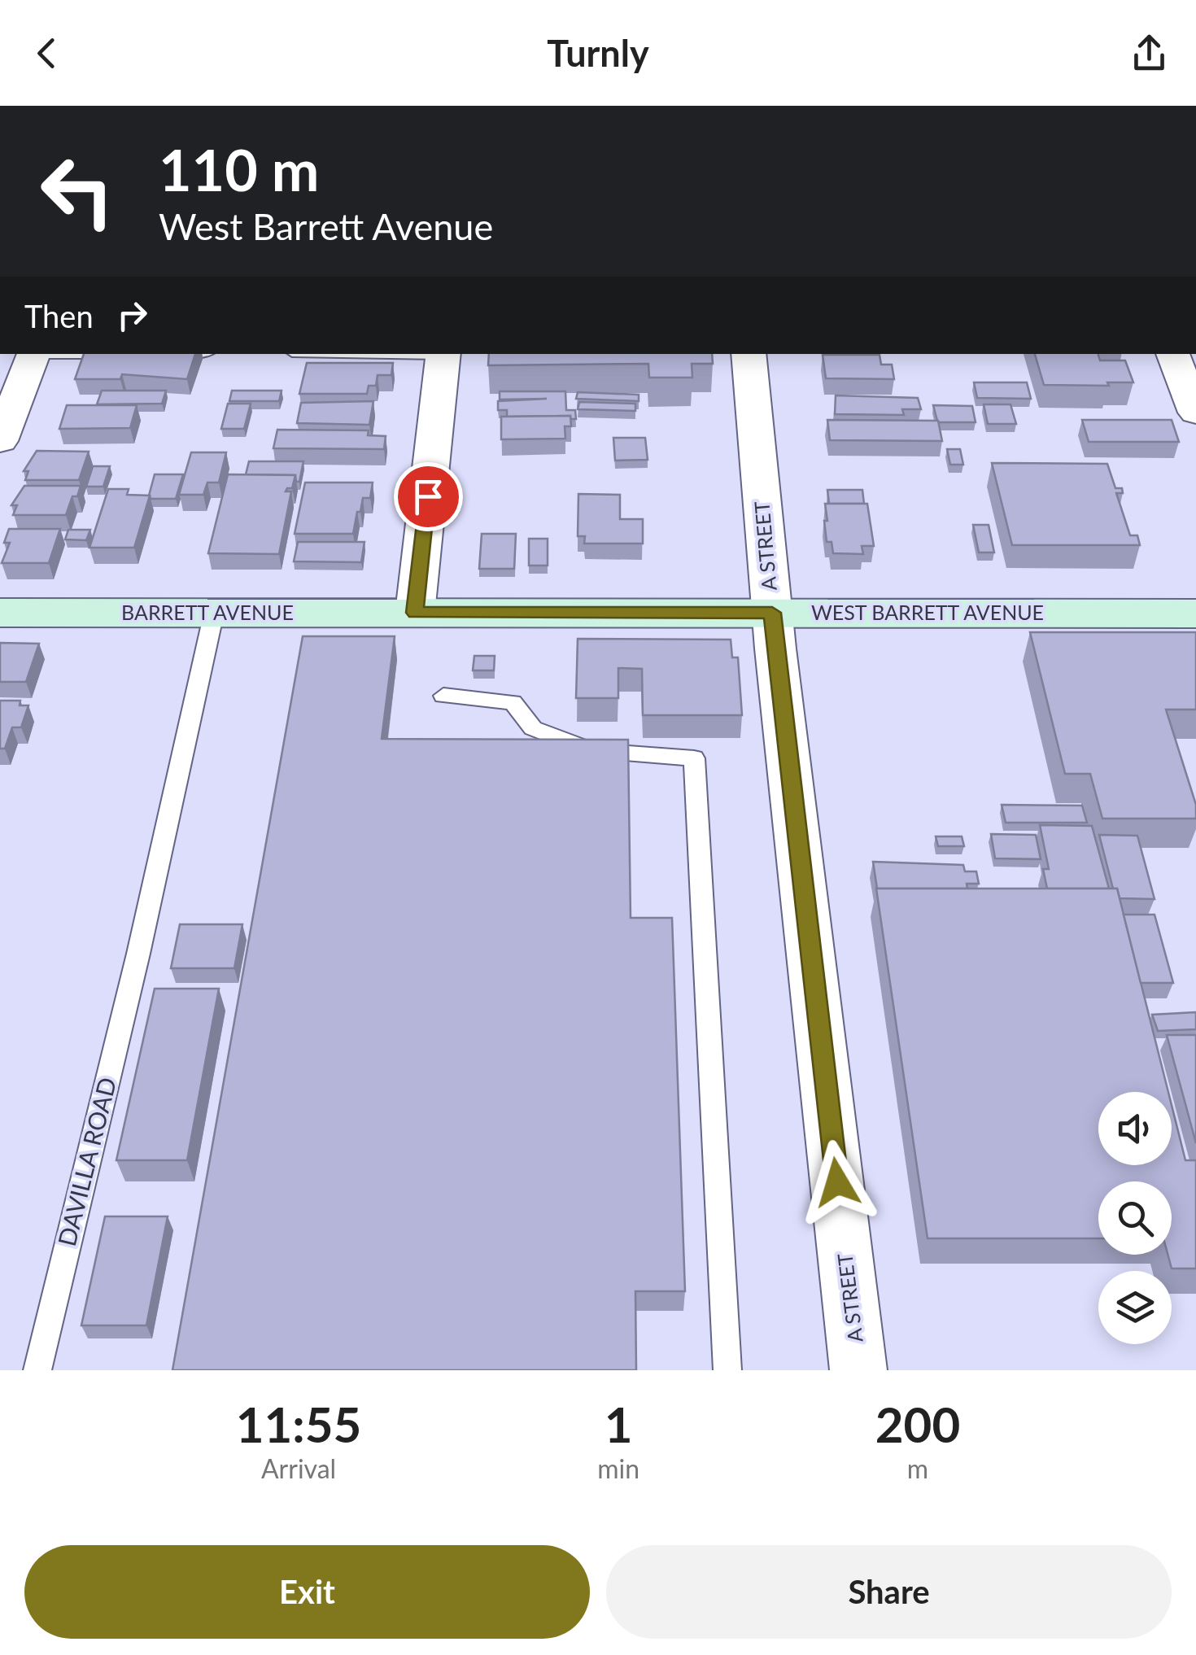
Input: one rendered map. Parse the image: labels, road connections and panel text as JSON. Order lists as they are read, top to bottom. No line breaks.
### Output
{"streets":{"main road":["BARRETT AVENUE","WEST BARRETT AVENUE"],"street":["A STREET"],"lane":["DAVILLA ROAD"]},"crossings":[["A STREET","WEST BARRETT AVENUE"],["BARRETT AVENUE","WEST BARRETT AVENUE"],["BARRETT AVENUE","DAVILLA ROAD"]],"page":{"header":"Turnly","turn":["110 m","West Barrett Avenue"],"then":"Then","eta":["11:55","Arrival","1","min","200","m"],"buttons":["Exit","Share"]}}
